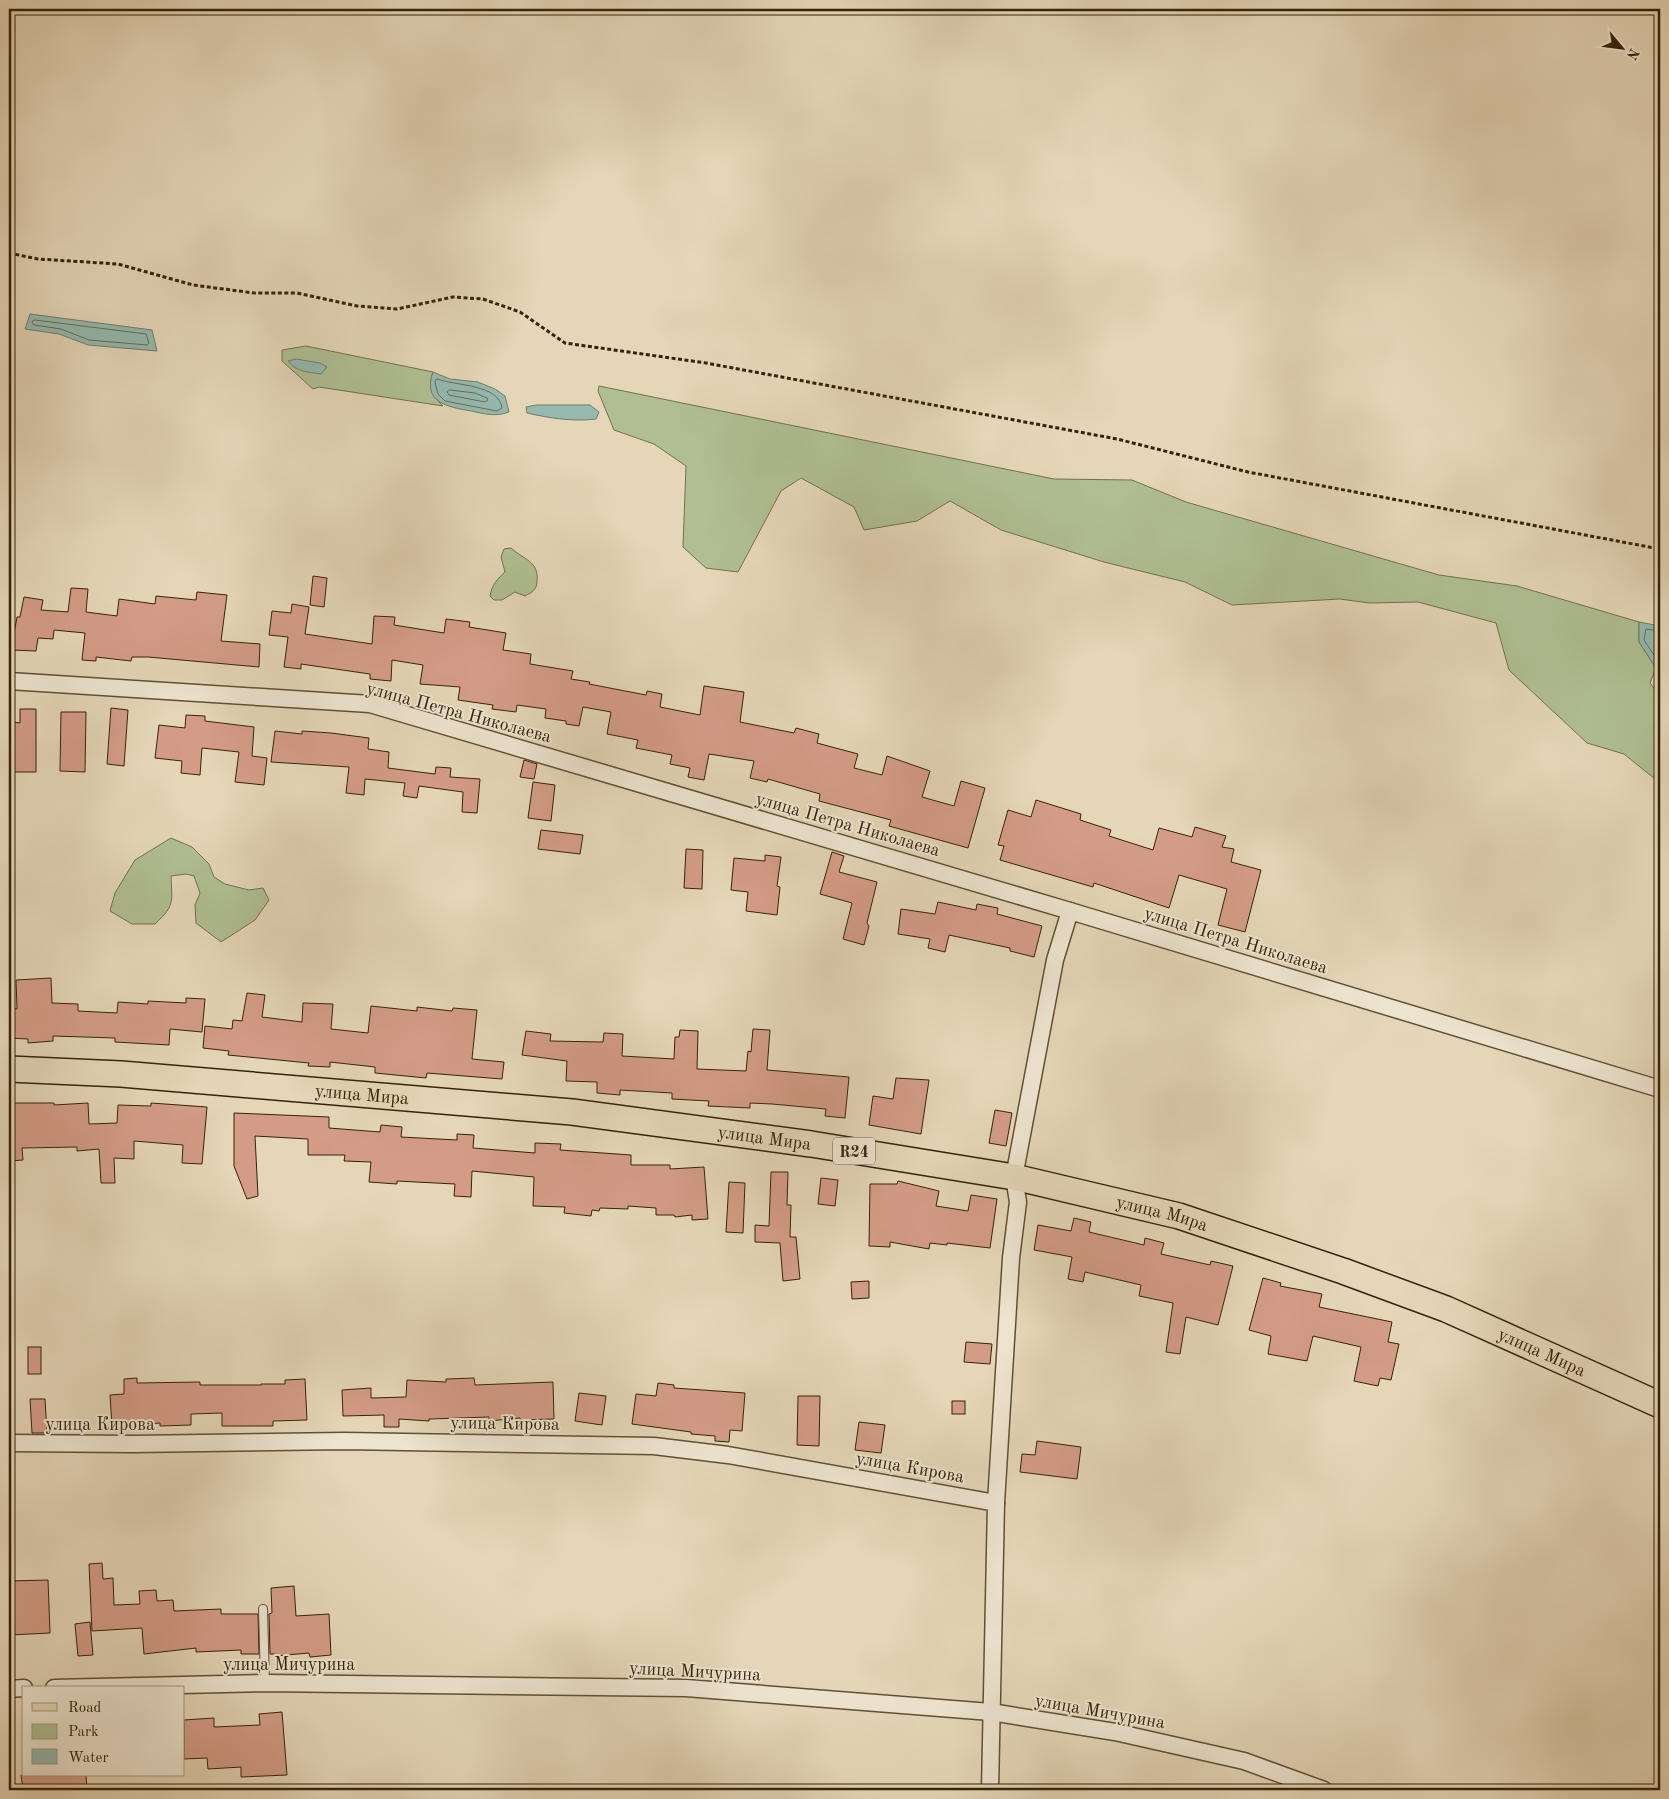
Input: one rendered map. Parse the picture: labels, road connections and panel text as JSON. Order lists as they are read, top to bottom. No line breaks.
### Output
{"streets":{"main road":["улица Мира","R24"],"street":["улица Петра Николаева","улица Кирова","улица Мичурина"]},"legend":["Road","Park","Water"],"north":"bottom right"}
